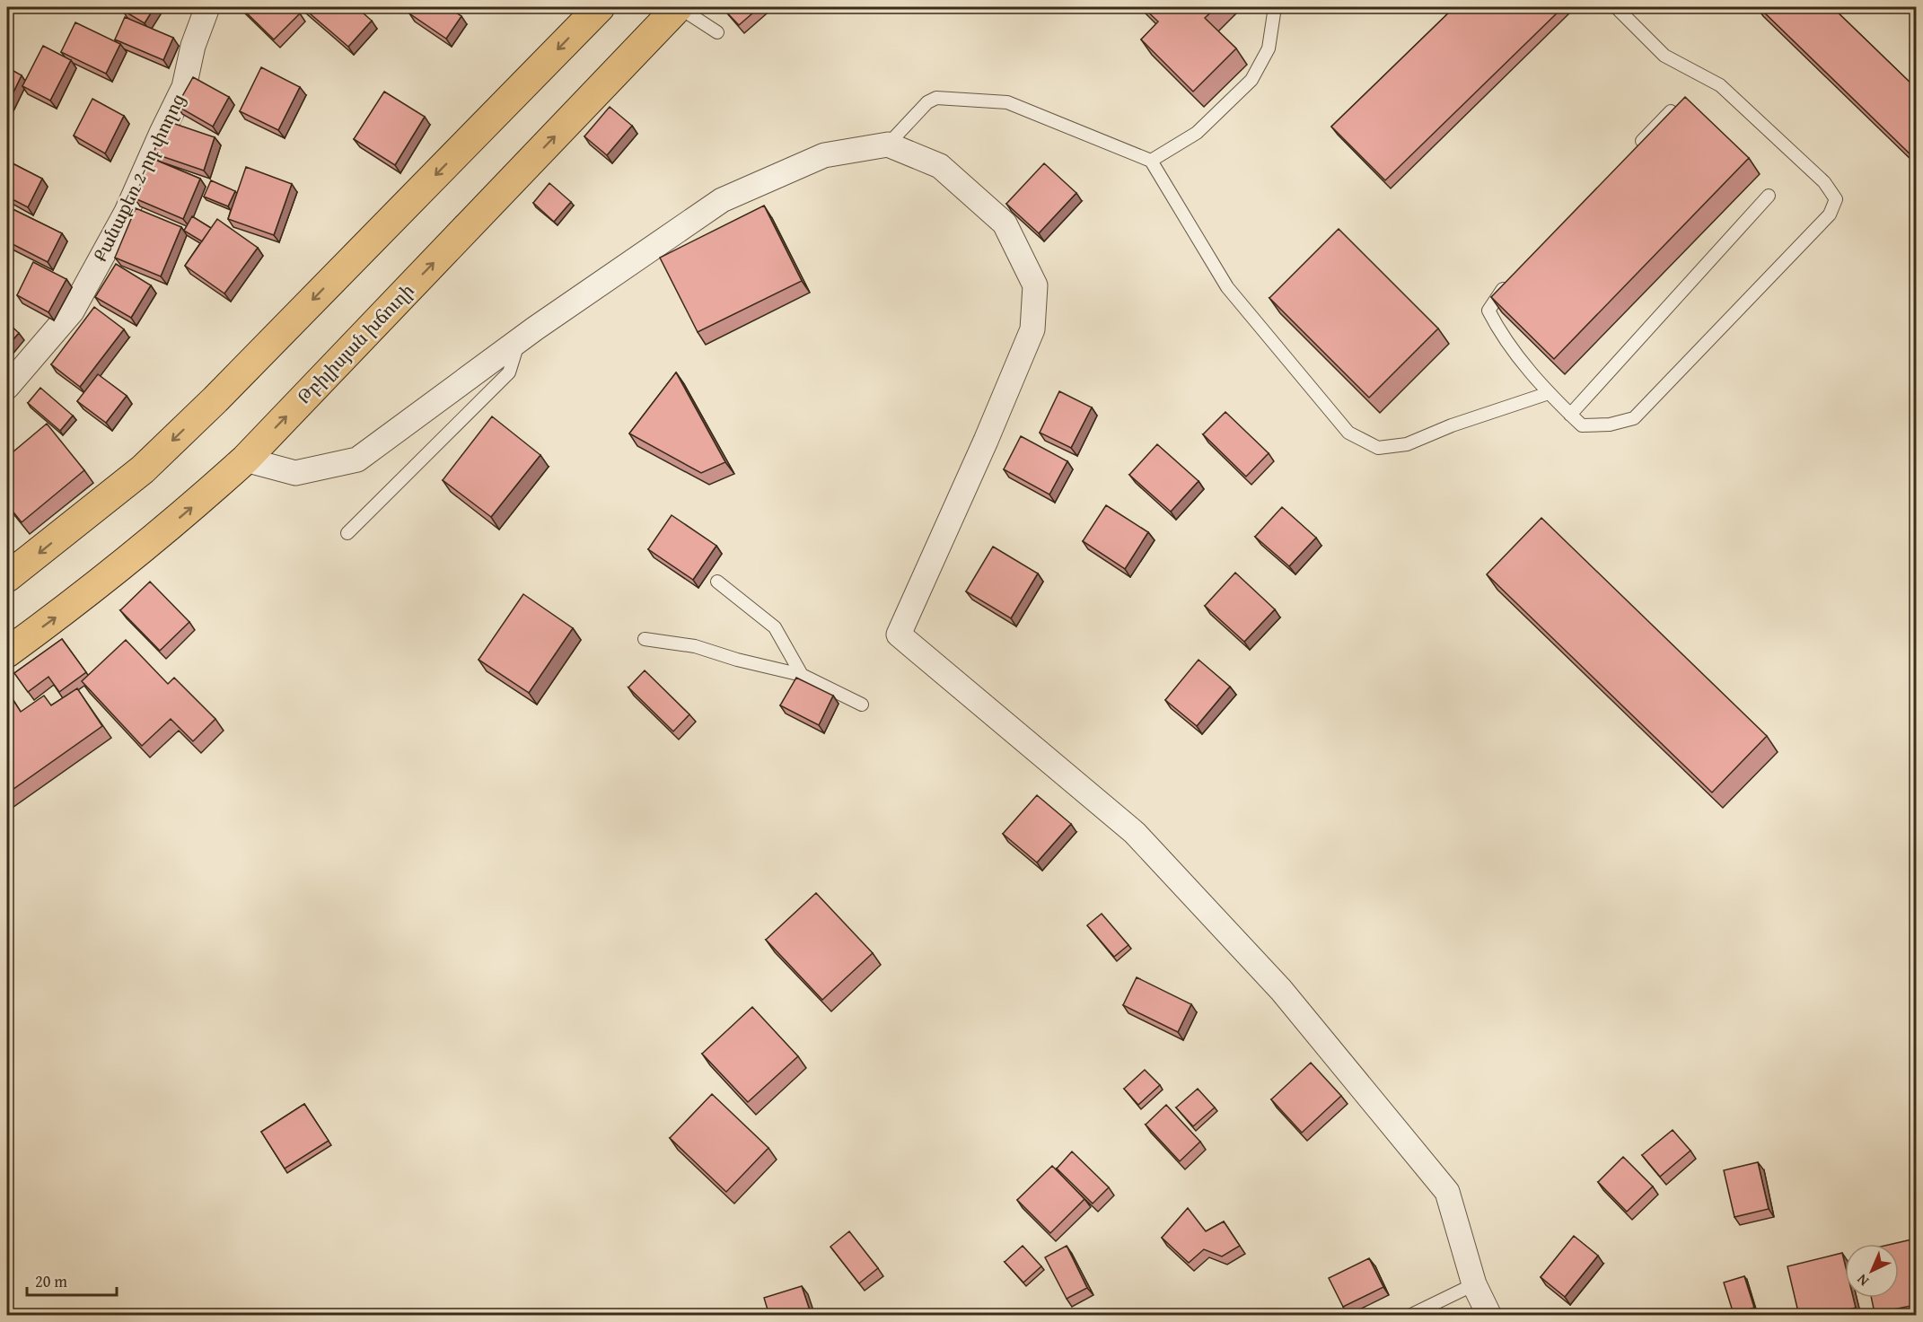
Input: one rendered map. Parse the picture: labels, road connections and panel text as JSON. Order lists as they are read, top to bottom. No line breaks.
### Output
{"streets":{"main road":["Թբիլիսյան խճուղի"],"street":["Քանաքեռ 2-րդ փողոց"]},"scale_bar":"20 m","north":"bottom left"}
